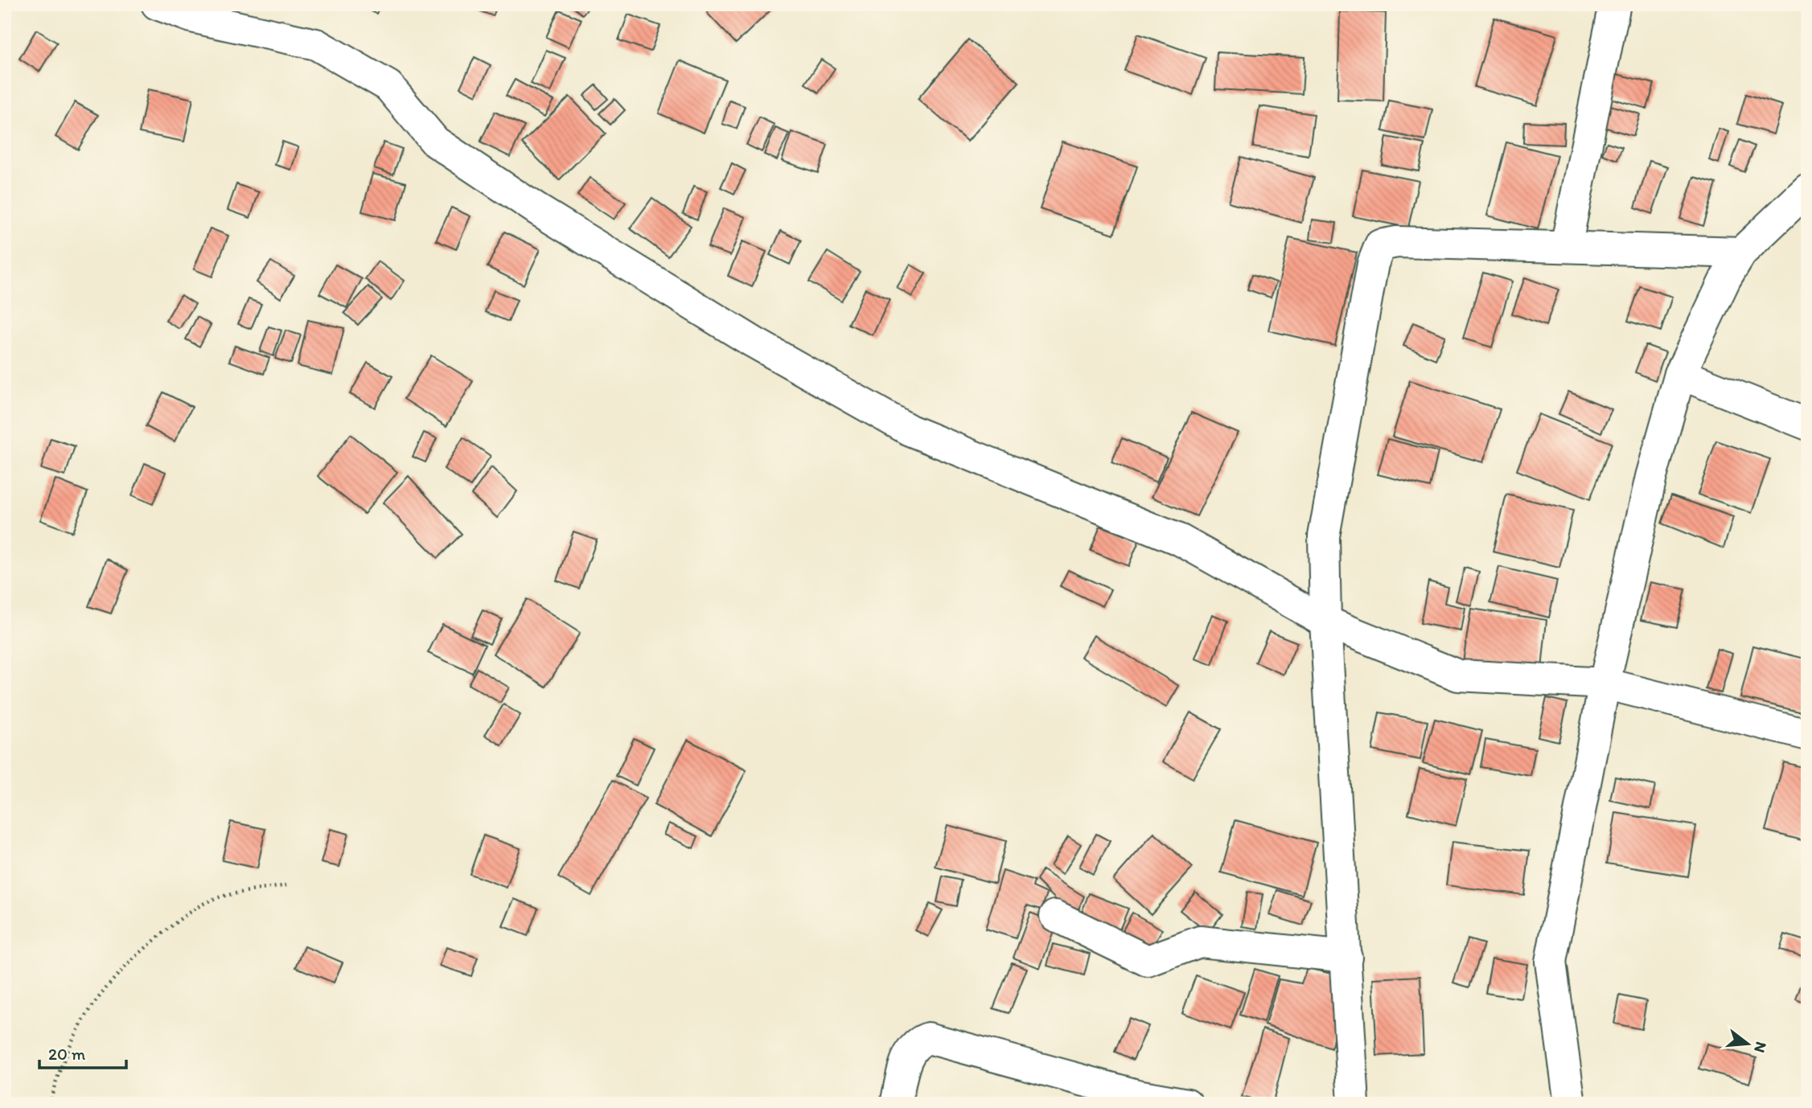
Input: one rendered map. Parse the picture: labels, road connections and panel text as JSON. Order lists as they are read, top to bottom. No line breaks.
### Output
{"scale_bar":"20 m","north":"right"}
